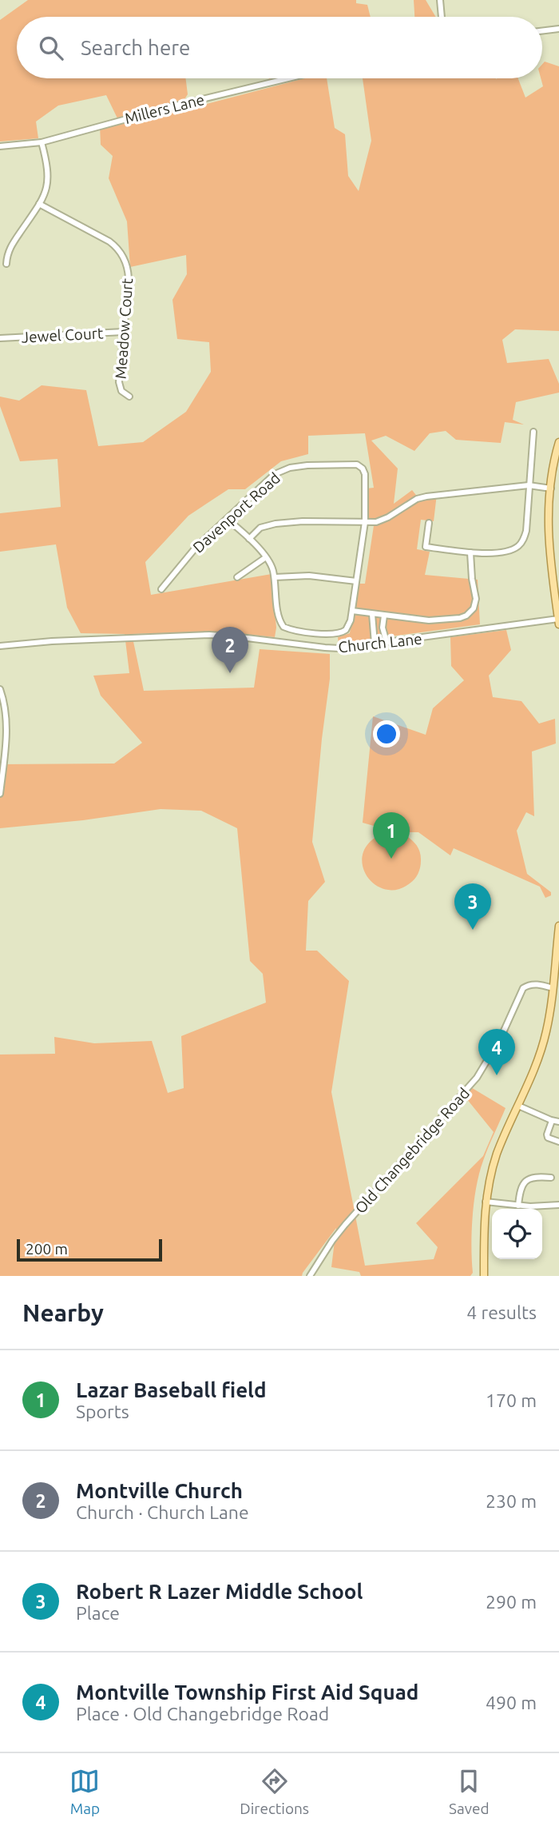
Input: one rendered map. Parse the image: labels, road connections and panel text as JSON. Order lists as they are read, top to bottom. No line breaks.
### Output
{"streets":{"street":["Millers Lane","Meadow Court","Jewel Court","Davenport Road","Church Lane","Old Changebridge Road"]},"crossings":[["Meadow Court","Jewel Court"]],"scale_bar":"200 m","page":{"search":"Search here","pins":["2","1","3","4"],"scale":"200 m","heading":["Nearby","4 results"],"list":[{"mark":"1","name":"Lazar Baseball field","note":"Sports","value":"170 m"},{"mark":"2","name":"Montville Church","note":"Church · Church Lane","value":"230 m"},{"mark":"3","name":"Robert R Lazer Middle School","note":"Place","value":"290 m"},{"mark":"4","name":"Montville Township First Aid Squad","note":"Place · Old Changebridge Road","value":"490 m"}],"nav":["Map","Directions","Saved"]}}
